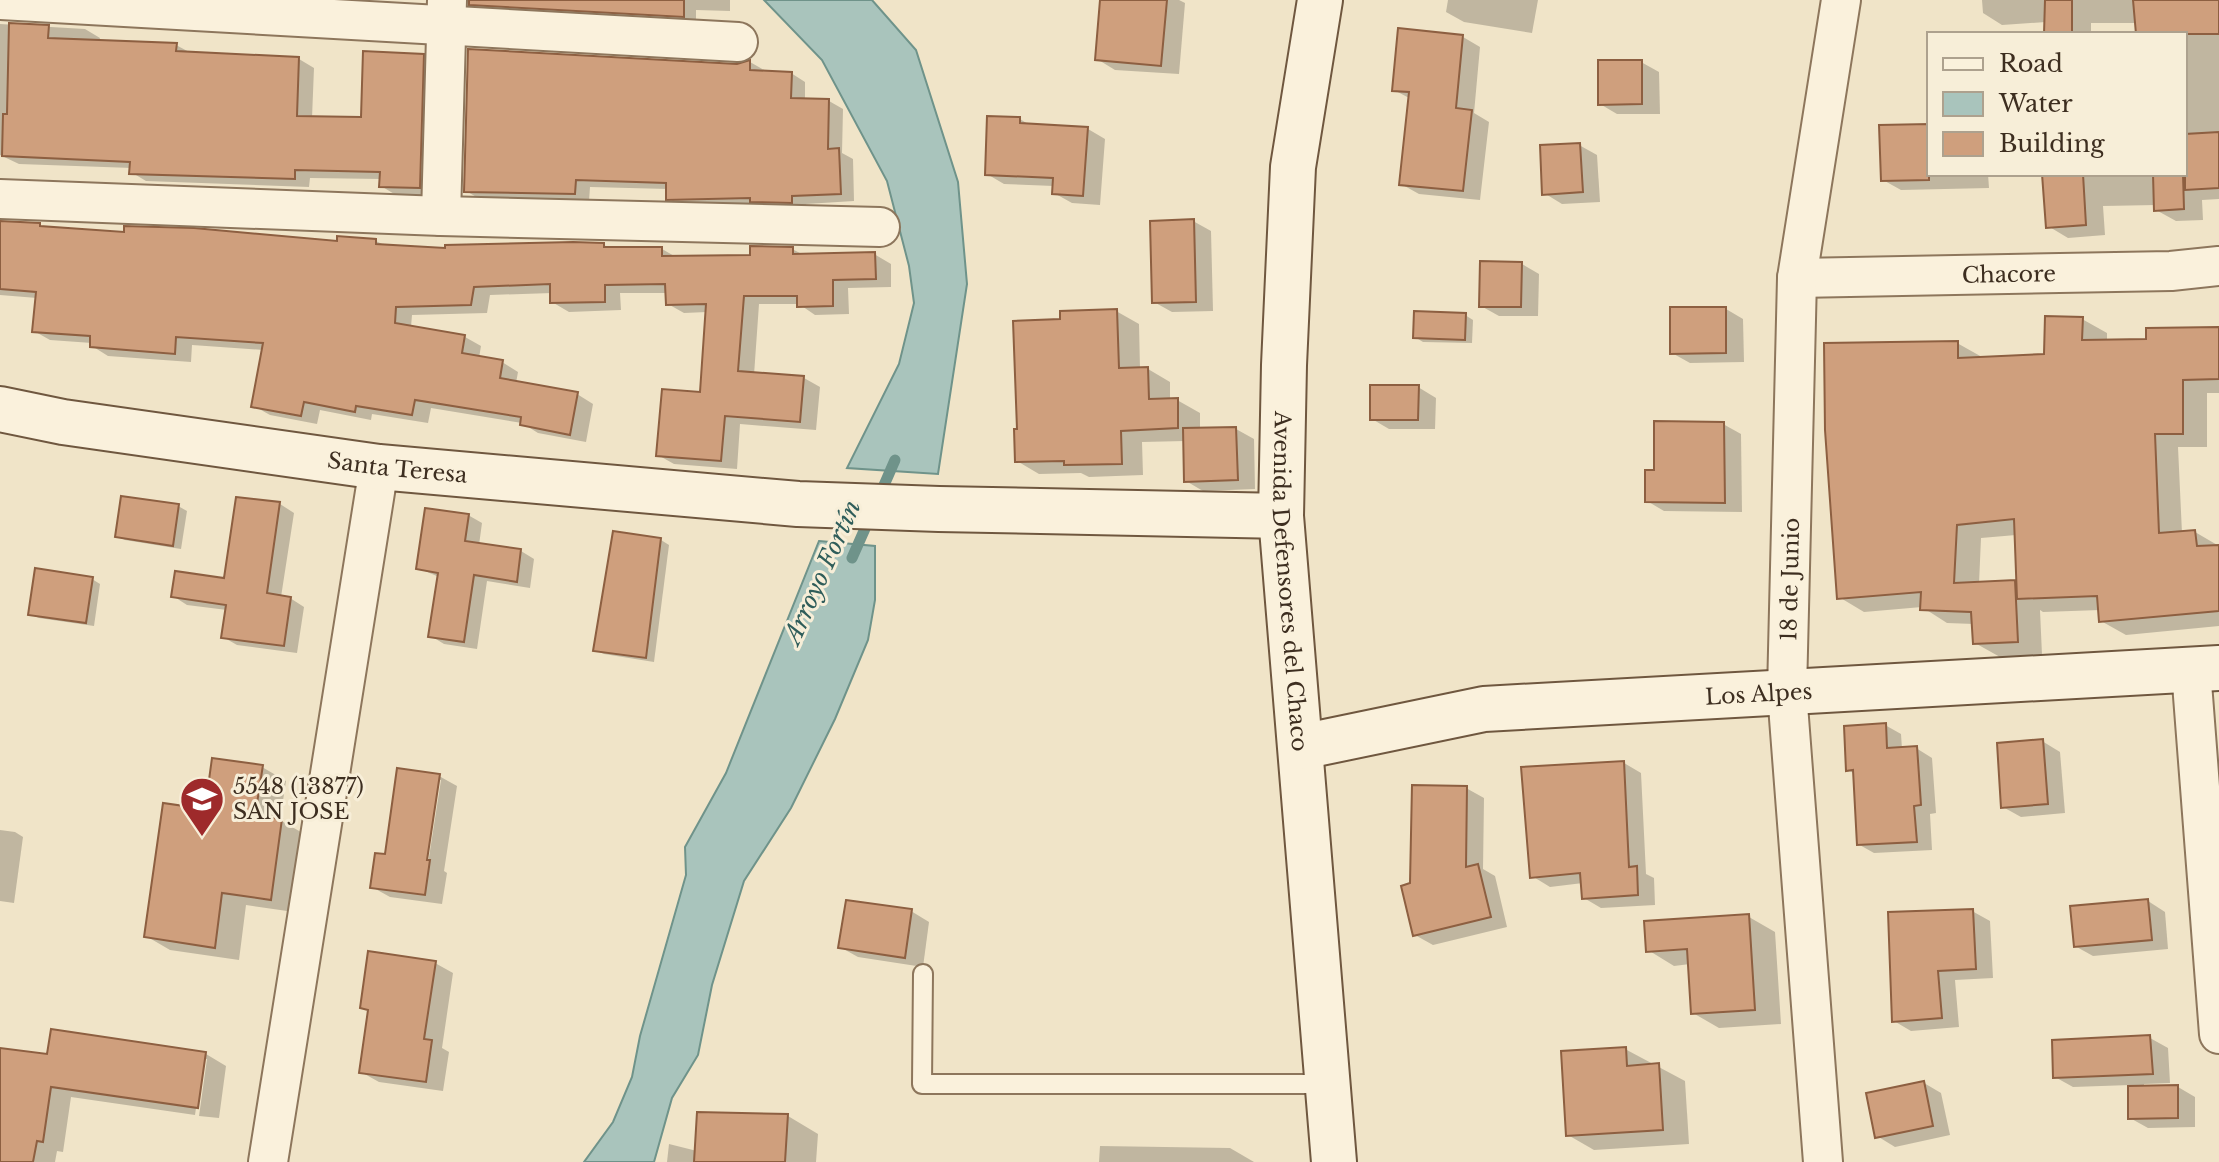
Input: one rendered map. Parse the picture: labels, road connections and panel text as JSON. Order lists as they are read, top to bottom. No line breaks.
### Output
{"streets":{"street":["Chacore","Santa Teresa","Avenida Defensores del Chaco","18 de Junio","Los Alpes"]},"crossings":[["Chacore","18 de Junio"],["Santa Teresa","Avenida Defensores del Chaco"],["Avenida Defensores del Chaco","Los Alpes"],["18 de Junio","Los Alpes"]],"water":["Arroyo Fortín"],"places":{"school or university":["5548 (13877) SAN JOSE"]},"legend":["Road","Water","Building"]}
